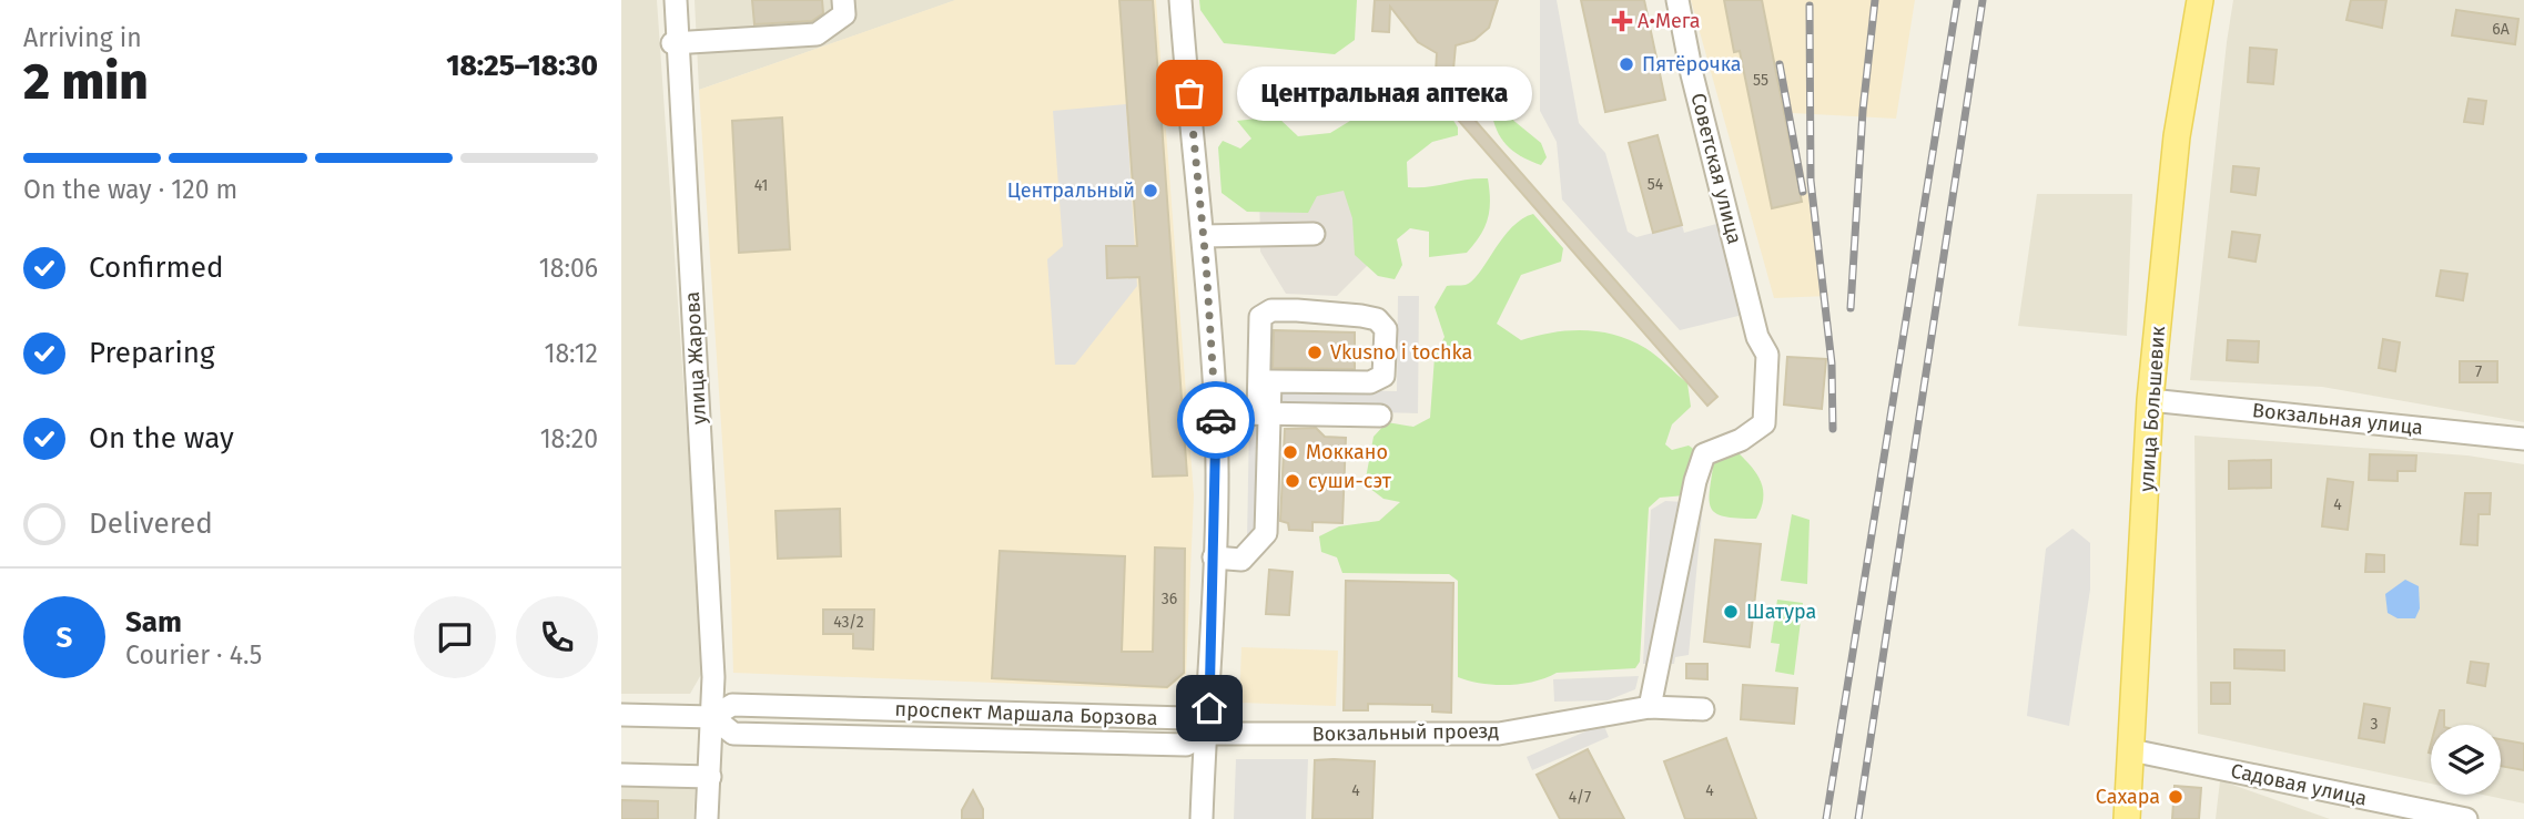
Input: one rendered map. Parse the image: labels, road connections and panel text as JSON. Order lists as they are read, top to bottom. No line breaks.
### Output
{"streets":{"main road":["улица Большевик"],"street":["Советская улица","улица Жарова","Вокзальная улица","проспект Маршала Борзова","Вокзальный проезд","Садовая улица"]},"crossings":[["Советская улица","Вокзальный проезд"],["улица Жарова","проспект Маршала Борзова"],["улица Большевик","Вокзальная улица"],["улица Большевик","Садовая улица"],["проспект Маршала Борзова","Вокзальный проезд"]],"places":{"health":["А•Мега"],"other":["Пятёрочка","Центральная аптека","Центральный","Vkusno i tochka","Моккано","суши-сэт","Шатура","Сахара"]},"house_numbers":["6А","55","54","41","7","4","36","43/2","3","4","4","4/7"],"page":{"heading":["2 min","Arriving in","18:25–18:30"],"panel":["Sam","Courier · 4.5"],"bubble":"Центральная аптека","bar":"On the way · 120 m","list":[["Confirmed","18:06"],["Preparing","18:12"],["On the way","18:20"],"Delivered"],"round":"S"}}
